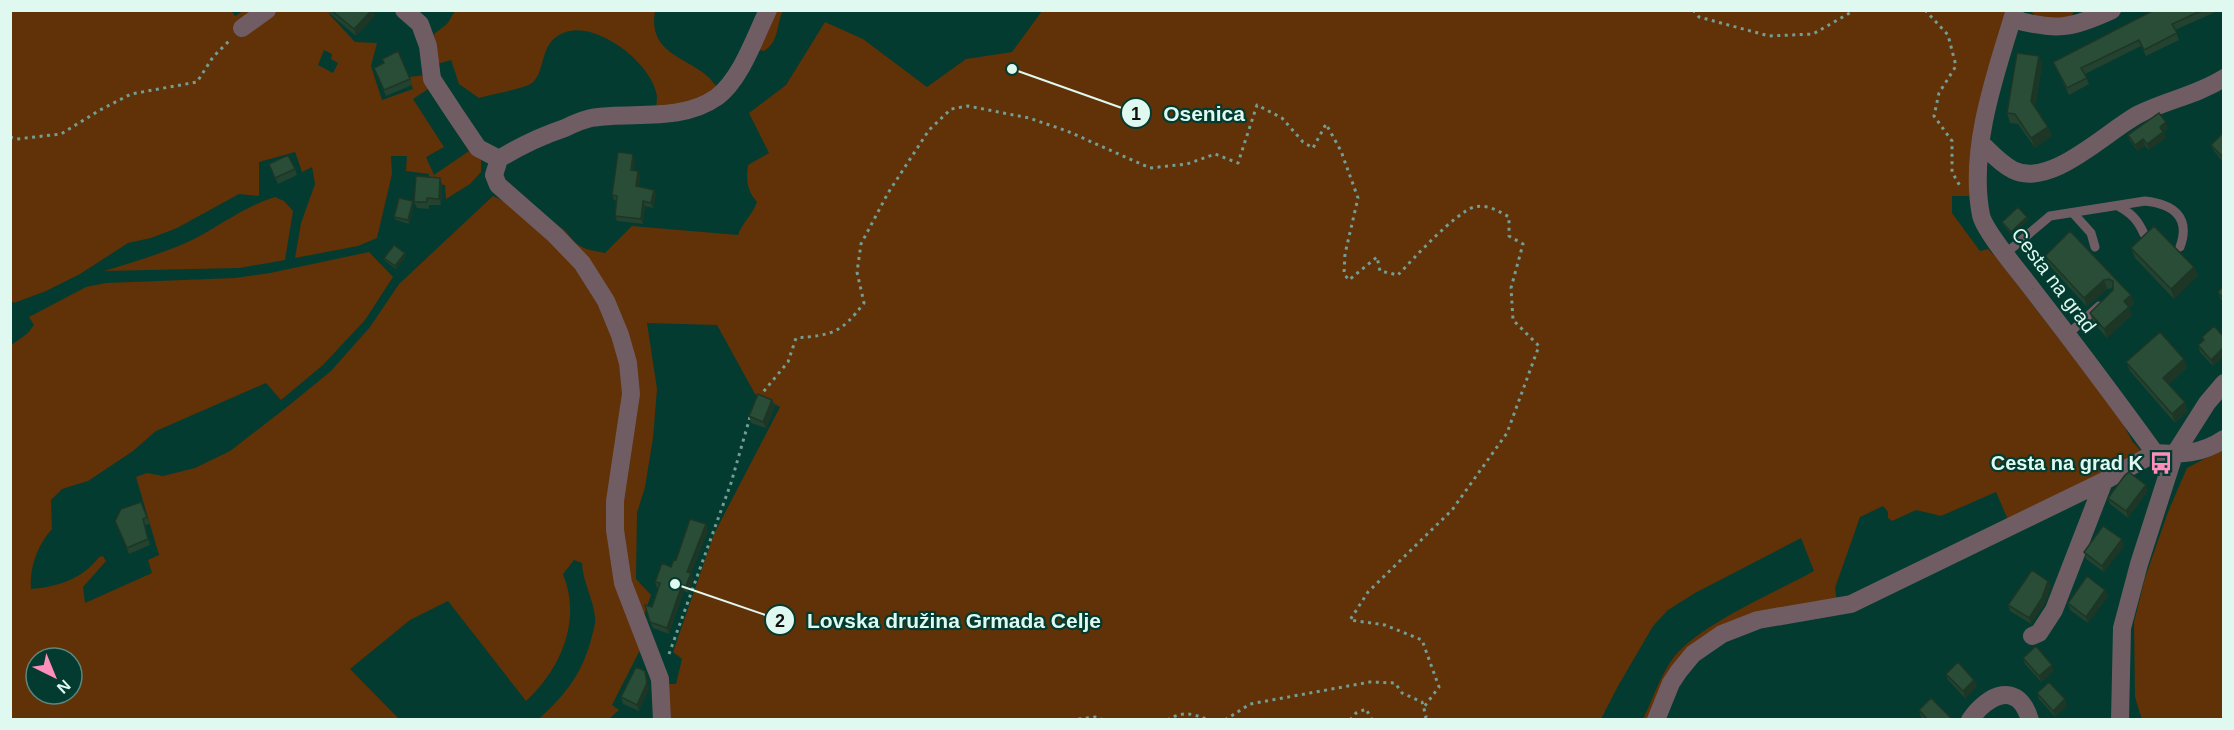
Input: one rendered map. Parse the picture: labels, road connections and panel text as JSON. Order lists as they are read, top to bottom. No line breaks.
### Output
{"streets":{"street":["Cesta na grad"]},"places":{"other":["Osenica","Lovska družina Grmada Celje"],"bus stop":["Cesta na grad K"]},"north":"bottom right"}
